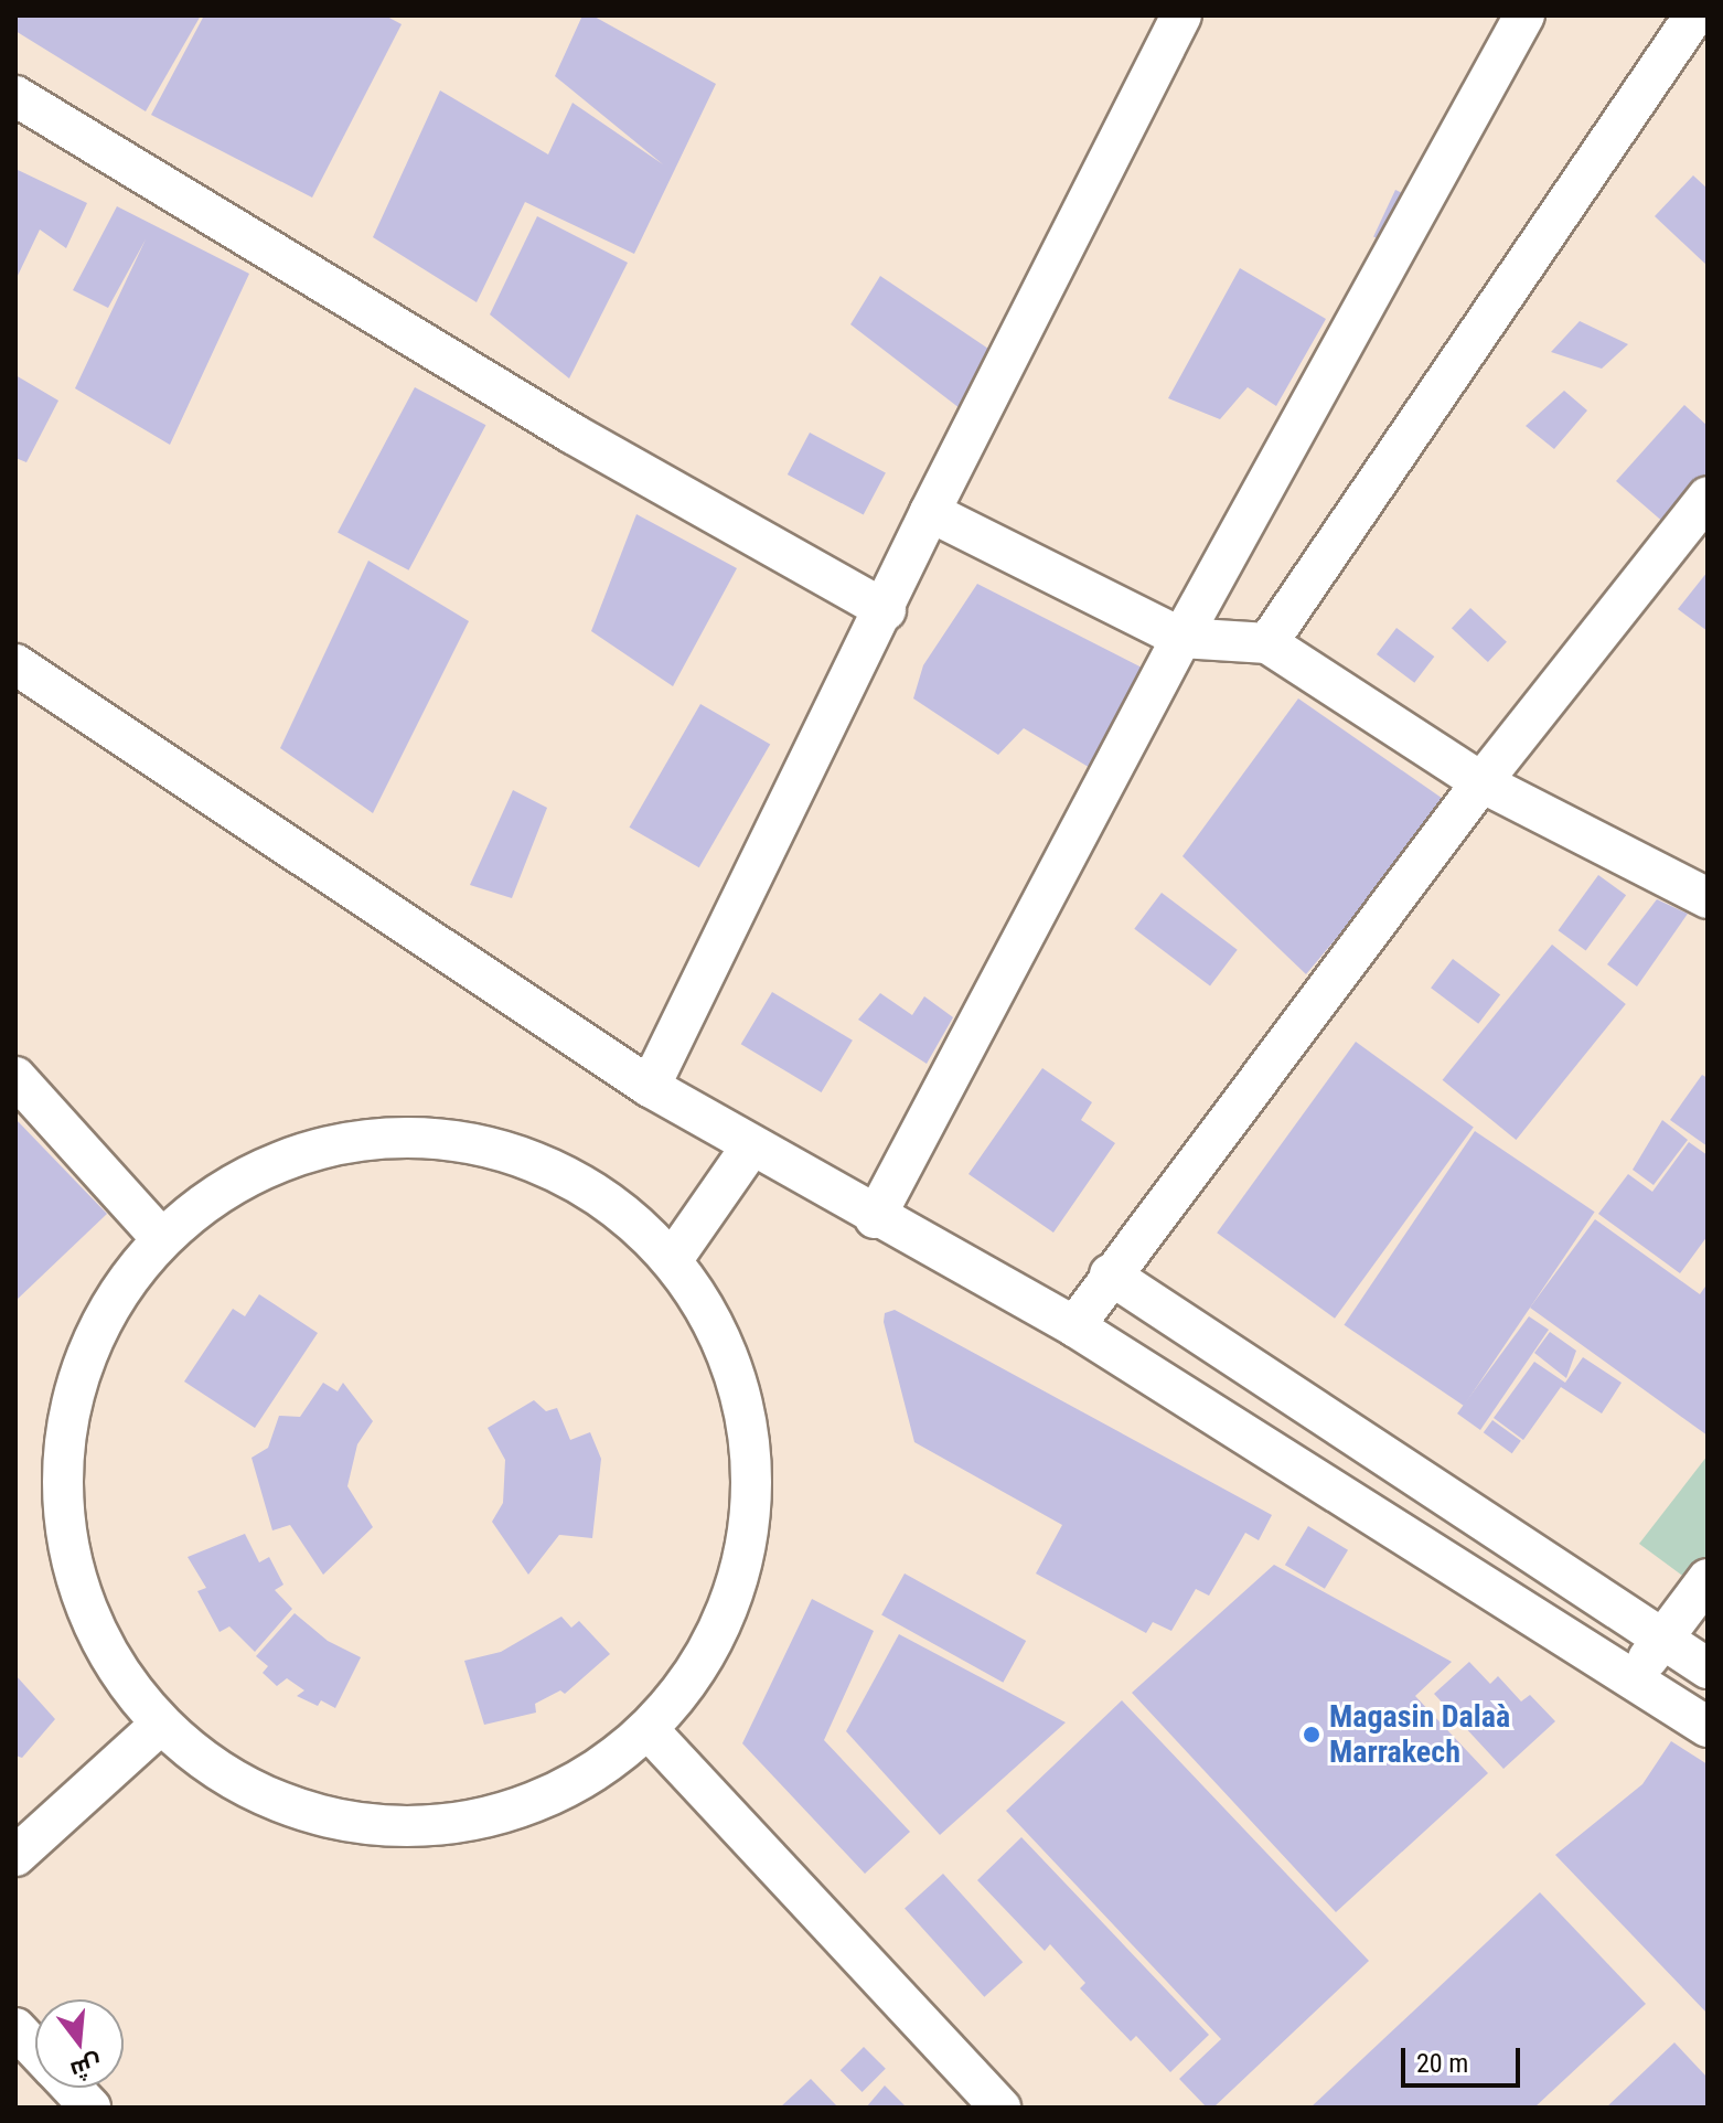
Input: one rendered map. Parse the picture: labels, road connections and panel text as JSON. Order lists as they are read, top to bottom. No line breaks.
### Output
{"places":["Magasin Dalaà Marrakech"],"scale_bar":"20 m","north":"bottom"}
